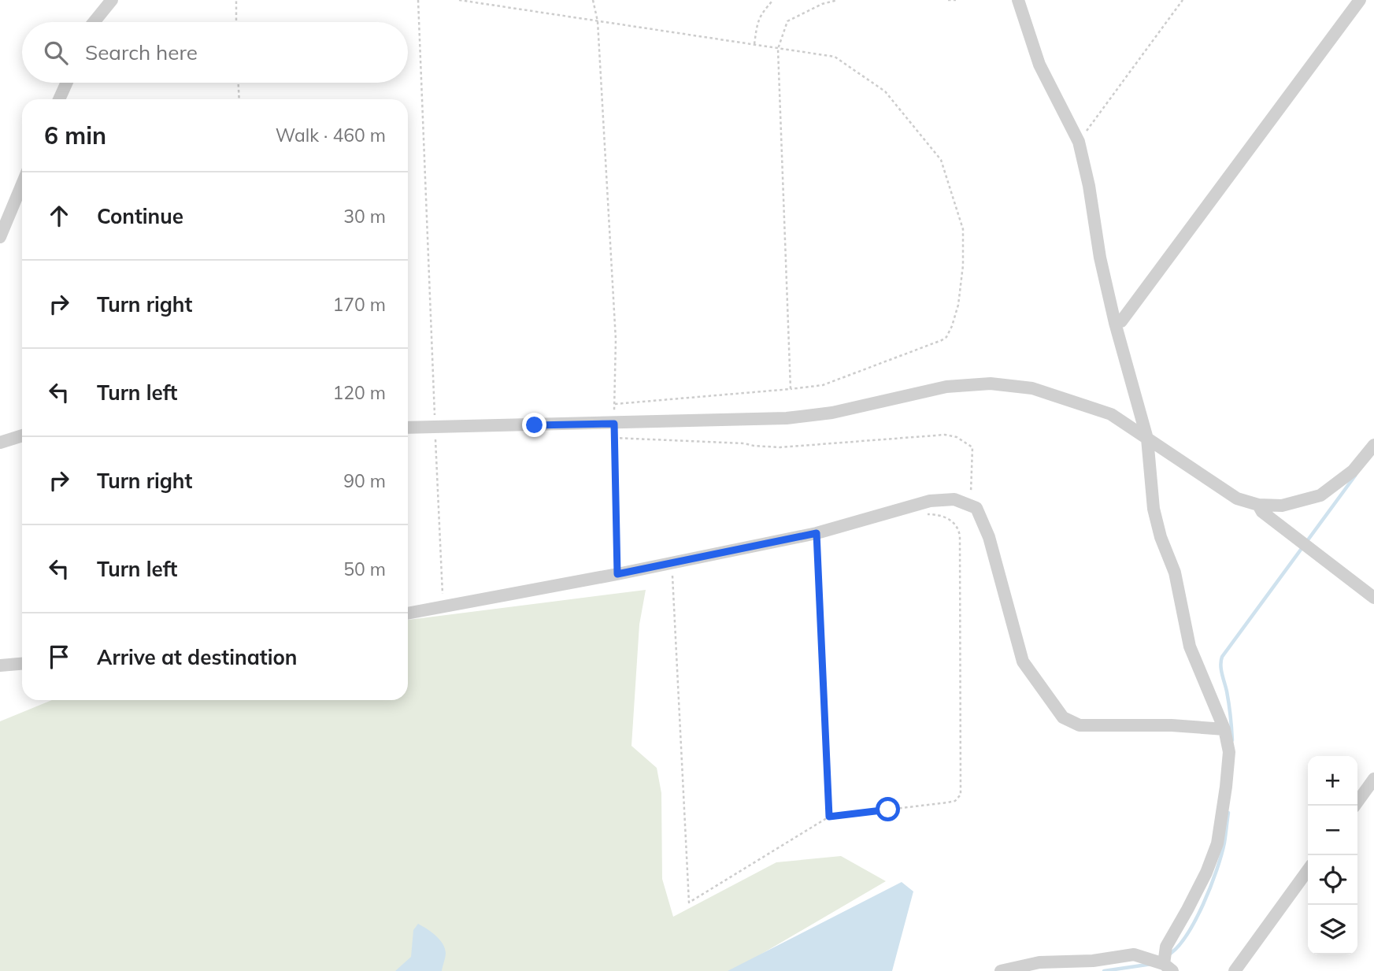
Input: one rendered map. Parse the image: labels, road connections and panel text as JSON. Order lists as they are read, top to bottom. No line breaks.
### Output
{"page":{"search":"Search here","heading":["6 min","Walk · 460 m"],"list":[["Continue","30 m"],["Turn right","170 m"],["Turn left","120 m"],["Turn right","90 m"],["Turn left","50 m"],"Arrive at destination"],"map_buttons":["+","−"]}}
